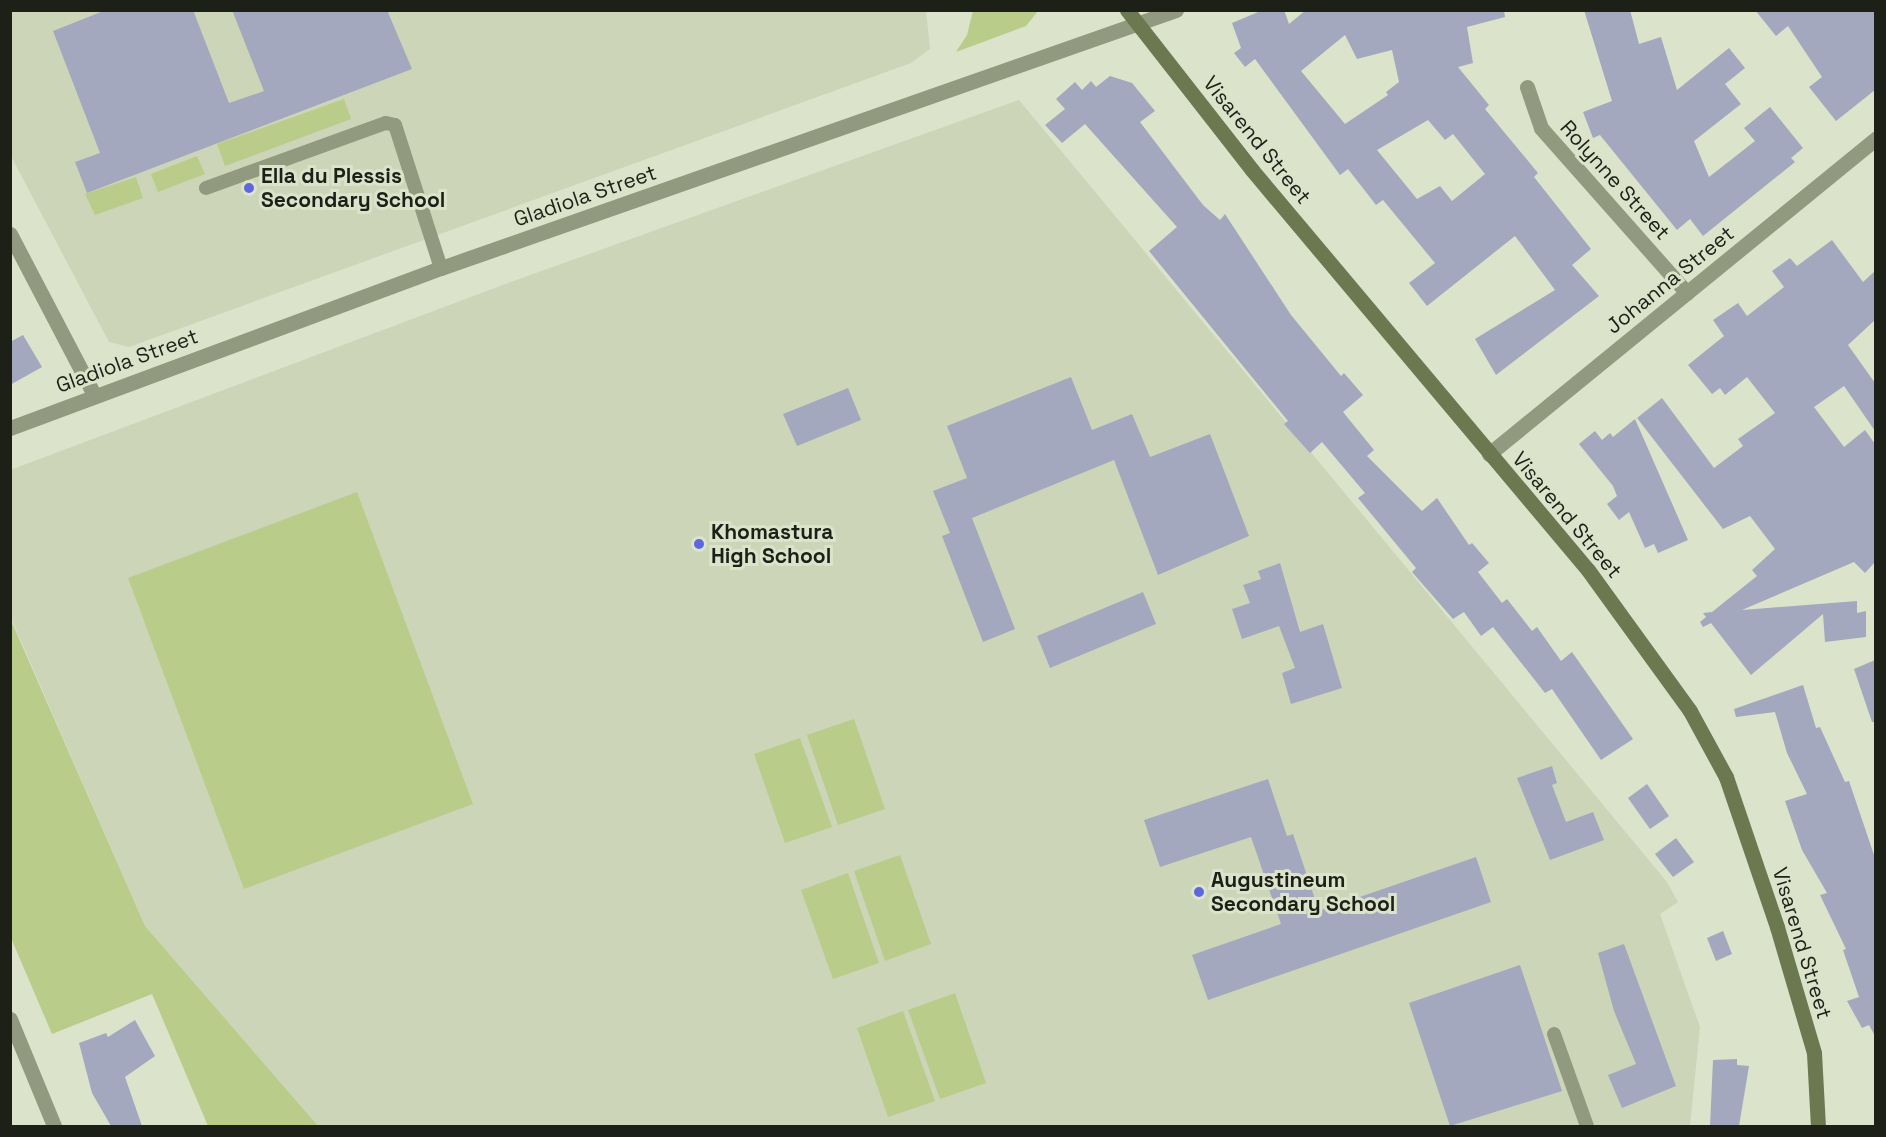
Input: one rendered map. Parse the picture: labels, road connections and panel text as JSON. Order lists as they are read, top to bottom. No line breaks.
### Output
{"streets":{"street":["Visarend Street","Rolynne Street","Gladiola Street","Johanna Street"]},"crossings":[["Visarend Street","Gladiola Street"],["Visarend Street","Johanna Street"],["Rolynne Street","Johanna Street"]],"places":["Ella du Plessis Secondary School","Khomastura High School","Augustineum Secondary School"]}
